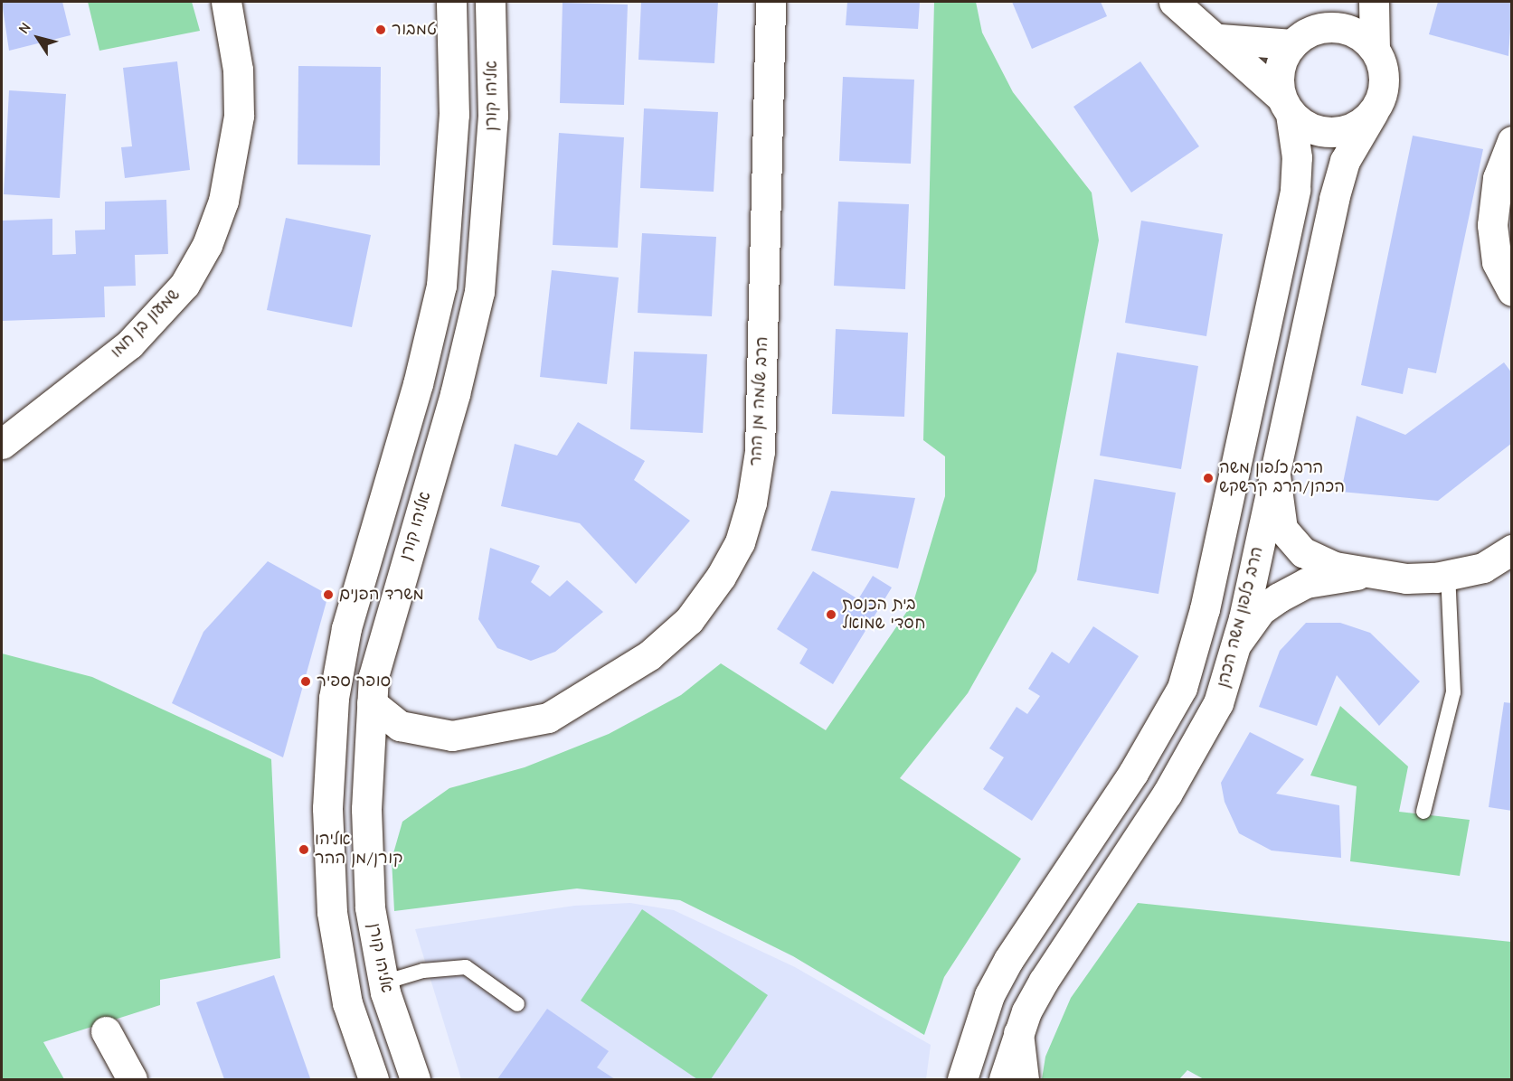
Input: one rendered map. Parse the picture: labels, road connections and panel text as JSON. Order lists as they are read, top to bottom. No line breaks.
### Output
{"streets":{"street":["אליהו קורן","שמעון בן חמו","הרב שלמה מן ההר","הרב כלפון משה הכהן"]},"crossings":[["אליהו קורן","הרב שלמה מן ההר"]],"places":["טמבור","הרב כלפון משה הכהן/הרב קרשקש","משרד הפנים","בית הכנסת חסדי שמואל","סופר ספיר","אליהו קורן/מן ההר"],"north":"top left"}
